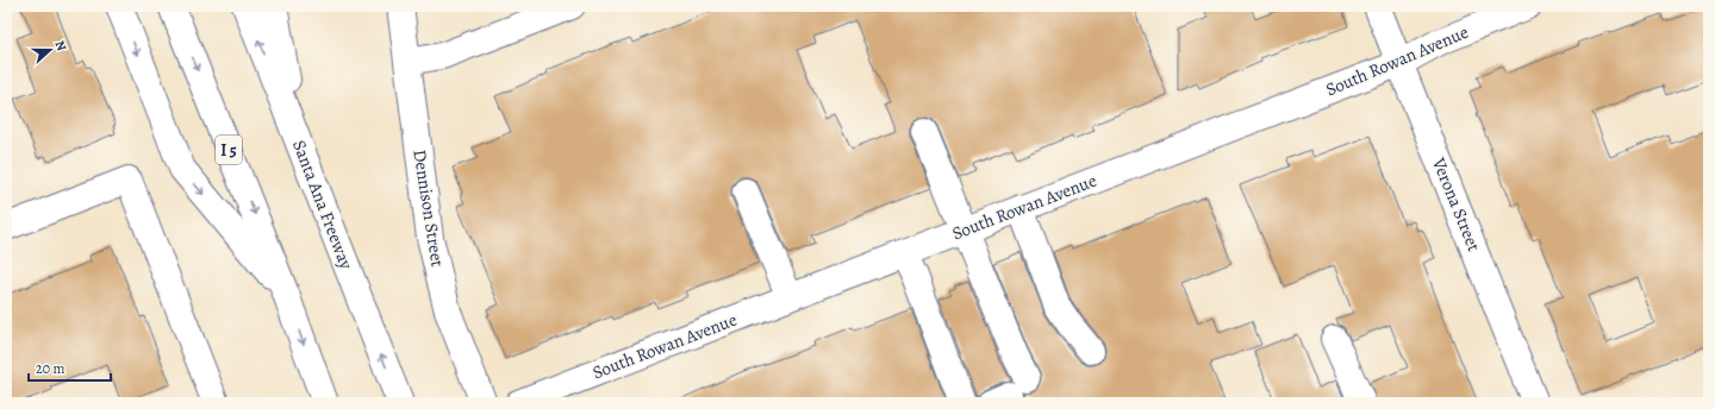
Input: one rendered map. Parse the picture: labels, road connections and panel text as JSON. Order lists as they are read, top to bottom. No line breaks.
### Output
{"streets":{"main road":["South Rowan Avenue","I 5","Santa Ana Freeway","Verona Street","Dennison Street"]},"crossings":[["South Rowan Avenue","Verona Street"]],"scale_bar":"20 m","north":"right"}
